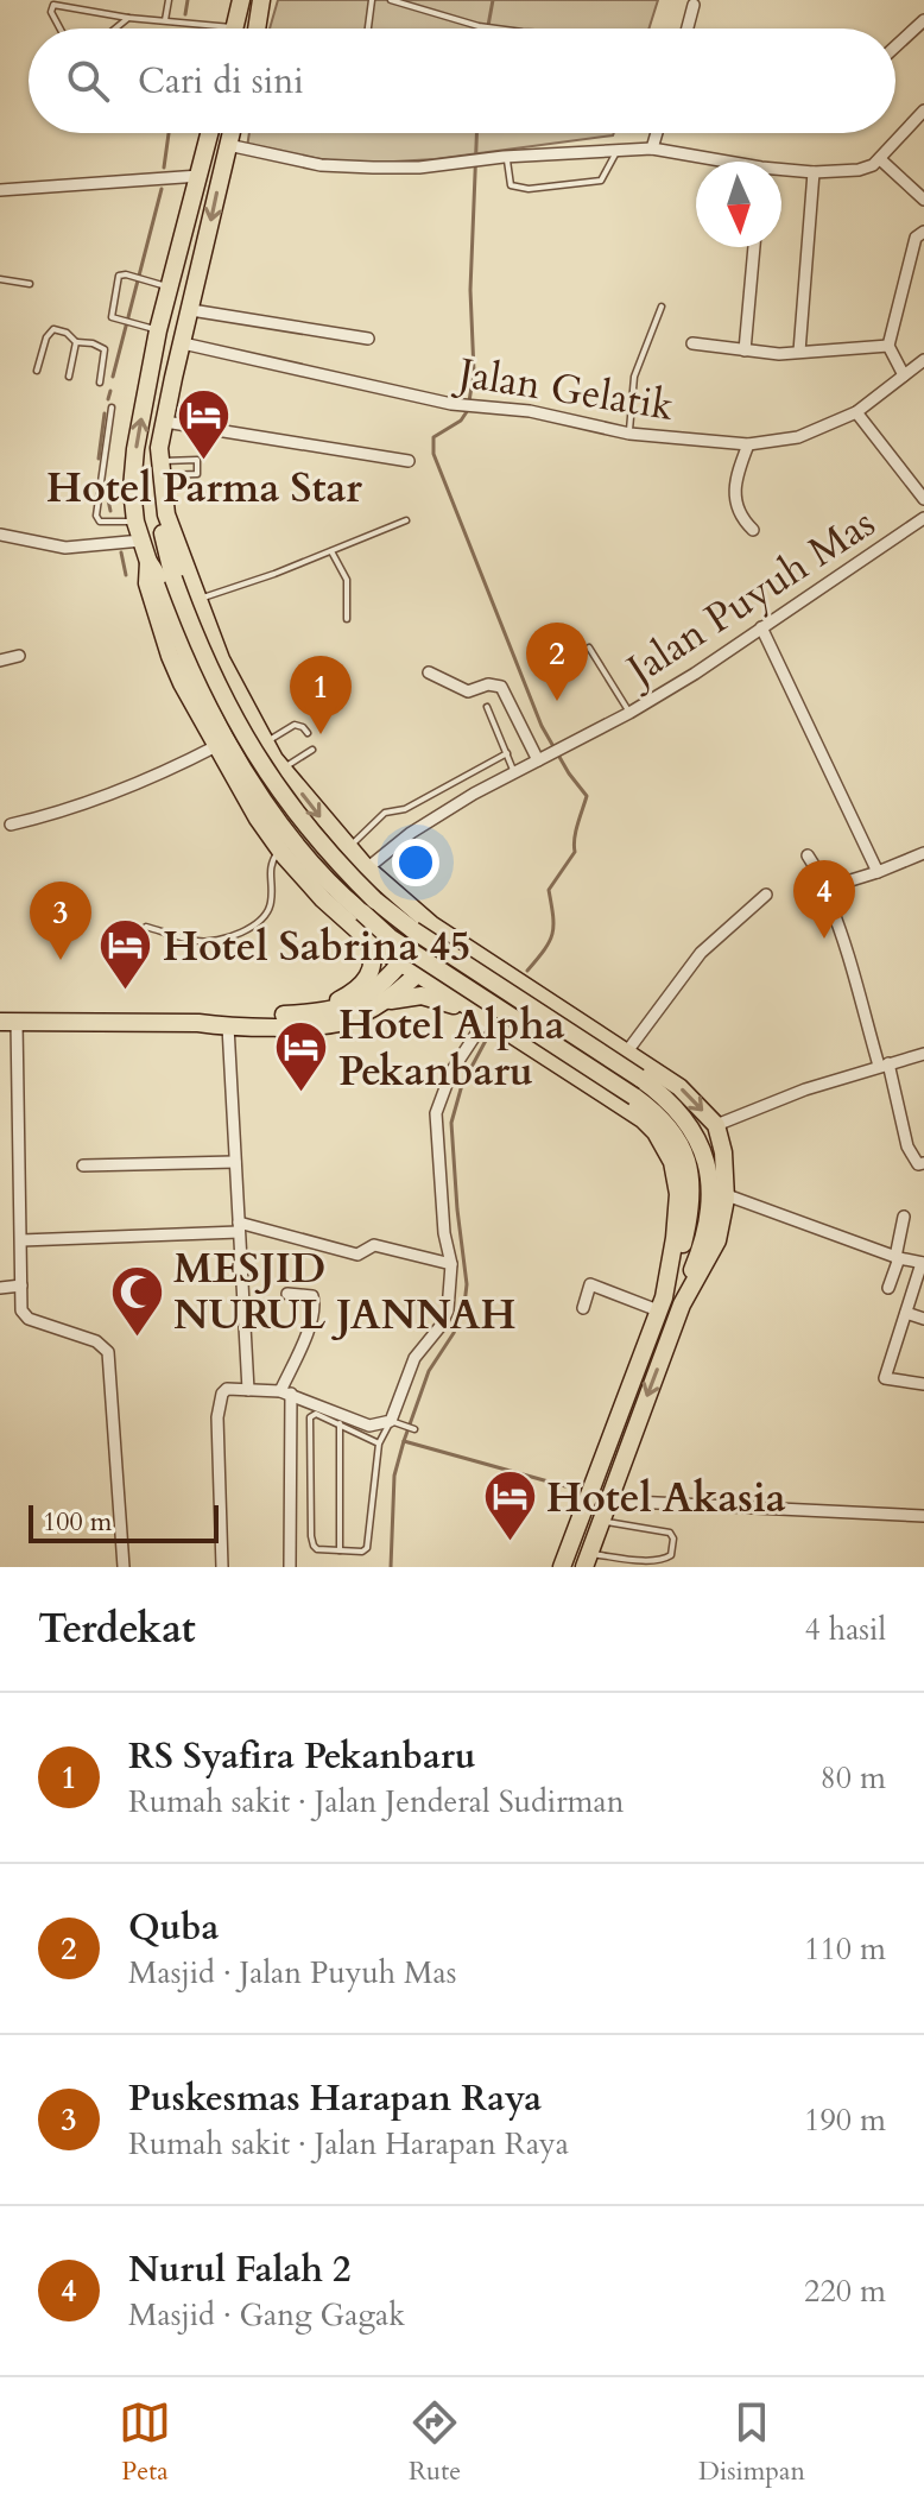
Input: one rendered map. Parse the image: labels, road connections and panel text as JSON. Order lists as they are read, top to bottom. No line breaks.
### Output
{"streets":{"street":["Jalan Gelatik","Jalan Puyuh Mas"]},"places":{"hotel":["Hotel Parma Star","Hotel Sabrina 45","Hotel Alpha Pekanbaru","Hotel Akasia"],"mosque":["MESJID NURUL JANNAH"]},"scale_bar":"100 m","north":"bottom","page":{"search":"Cari di sini","pins":["2","1","4","3"],"scale":"100 m","heading":["Terdekat","4 hasil"],"list":[{"mark":"1","name":"RS Syafira Pekanbaru","note":"Rumah sakit · Jalan Jenderal Sudirman","value":"80 m"},{"mark":"2","name":"Quba","note":"Masjid · Jalan Puyuh Mas","value":"110 m"},{"mark":"3","name":"Puskesmas Harapan Raya","note":"Rumah sakit · Jalan Harapan Raya","value":"190 m"},{"mark":"4","name":"Nurul Falah 2","note":"Masjid · Gang Gagak","value":"220 m"}],"nav":["Peta","Rute","Disimpan"]}}
